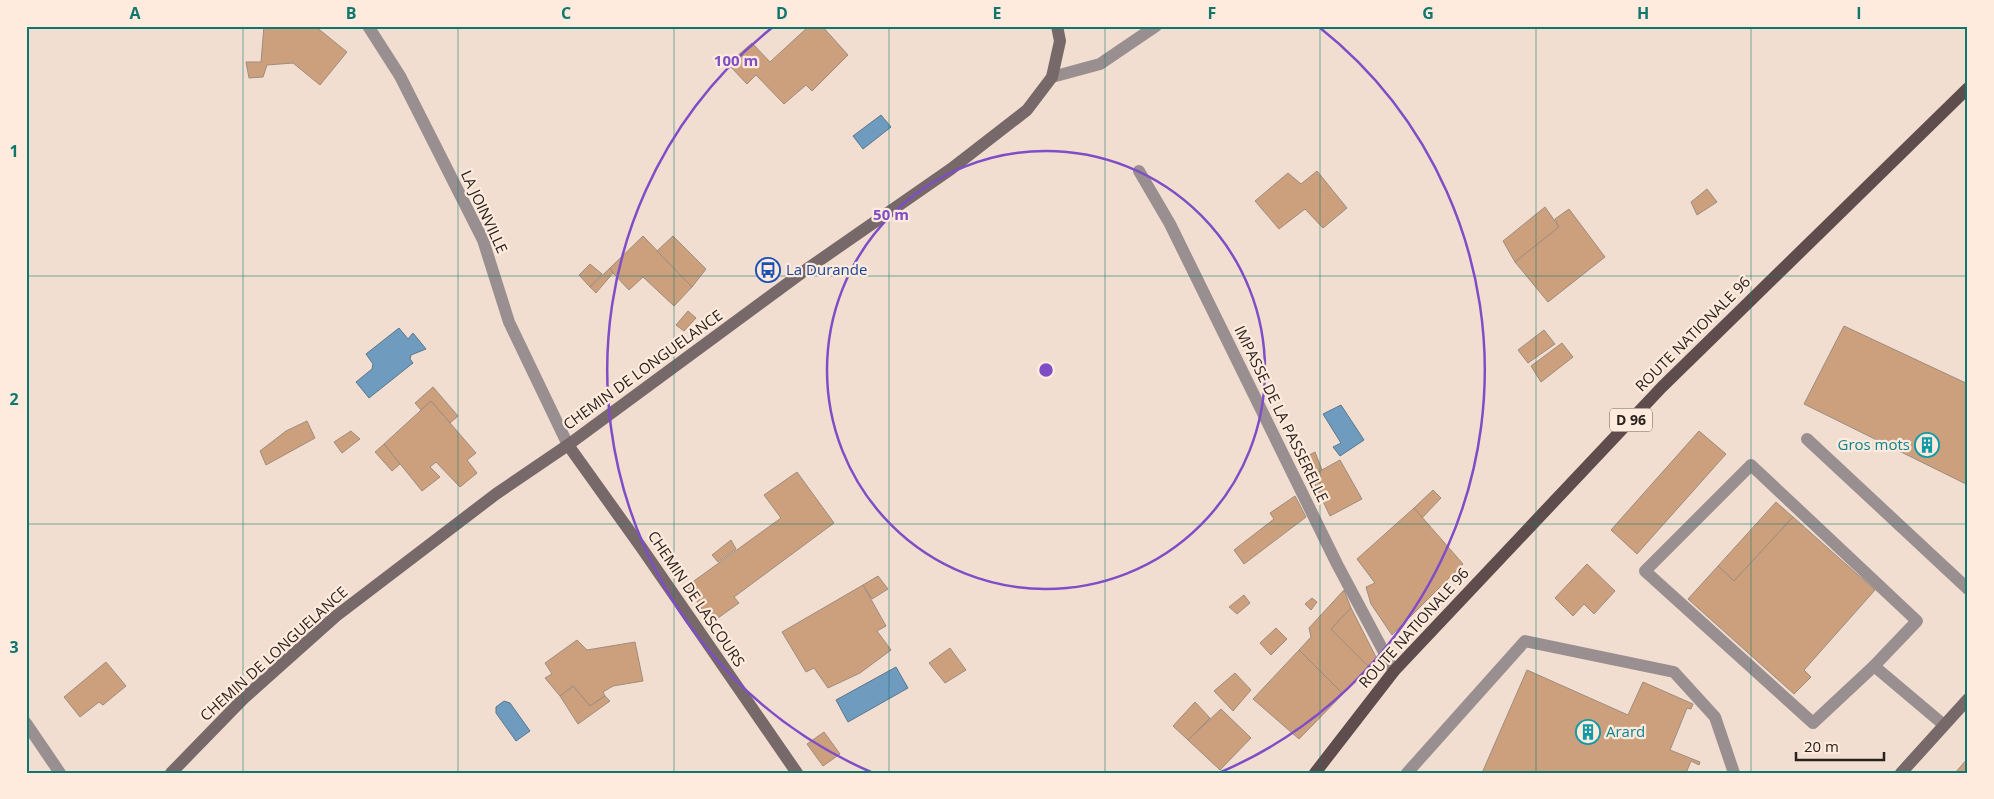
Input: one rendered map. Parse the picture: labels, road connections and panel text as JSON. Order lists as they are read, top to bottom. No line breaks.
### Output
{"streets":{"main road":["ROUTE NATIONALE 96","D 96"],"street":["LA JOINVILLE","CHEMIN DE LONGUELANCE","IMPASSE DE LA PASSERELLE","CHEMIN DE LASCOURS"]},"crossings":[["LA JOINVILLE","CHEMIN DE LONGUELANCE"],["LA JOINVILLE","CHEMIN DE LASCOURS"],["ROUTE NATIONALE 96","IMPASSE DE LA PASSERELLE"],["CHEMIN DE LONGUELANCE","CHEMIN DE LASCOURS"]],"places":{"bus stop":["La Durande"],"building":["Gros mots","Arard"]},"scale_bar":"20 m","grid":{"columns":["A","B","C","D","E","F","G","H","I"],"rows":["1","2","3"]},"rings":["100 m","50 m"]}
